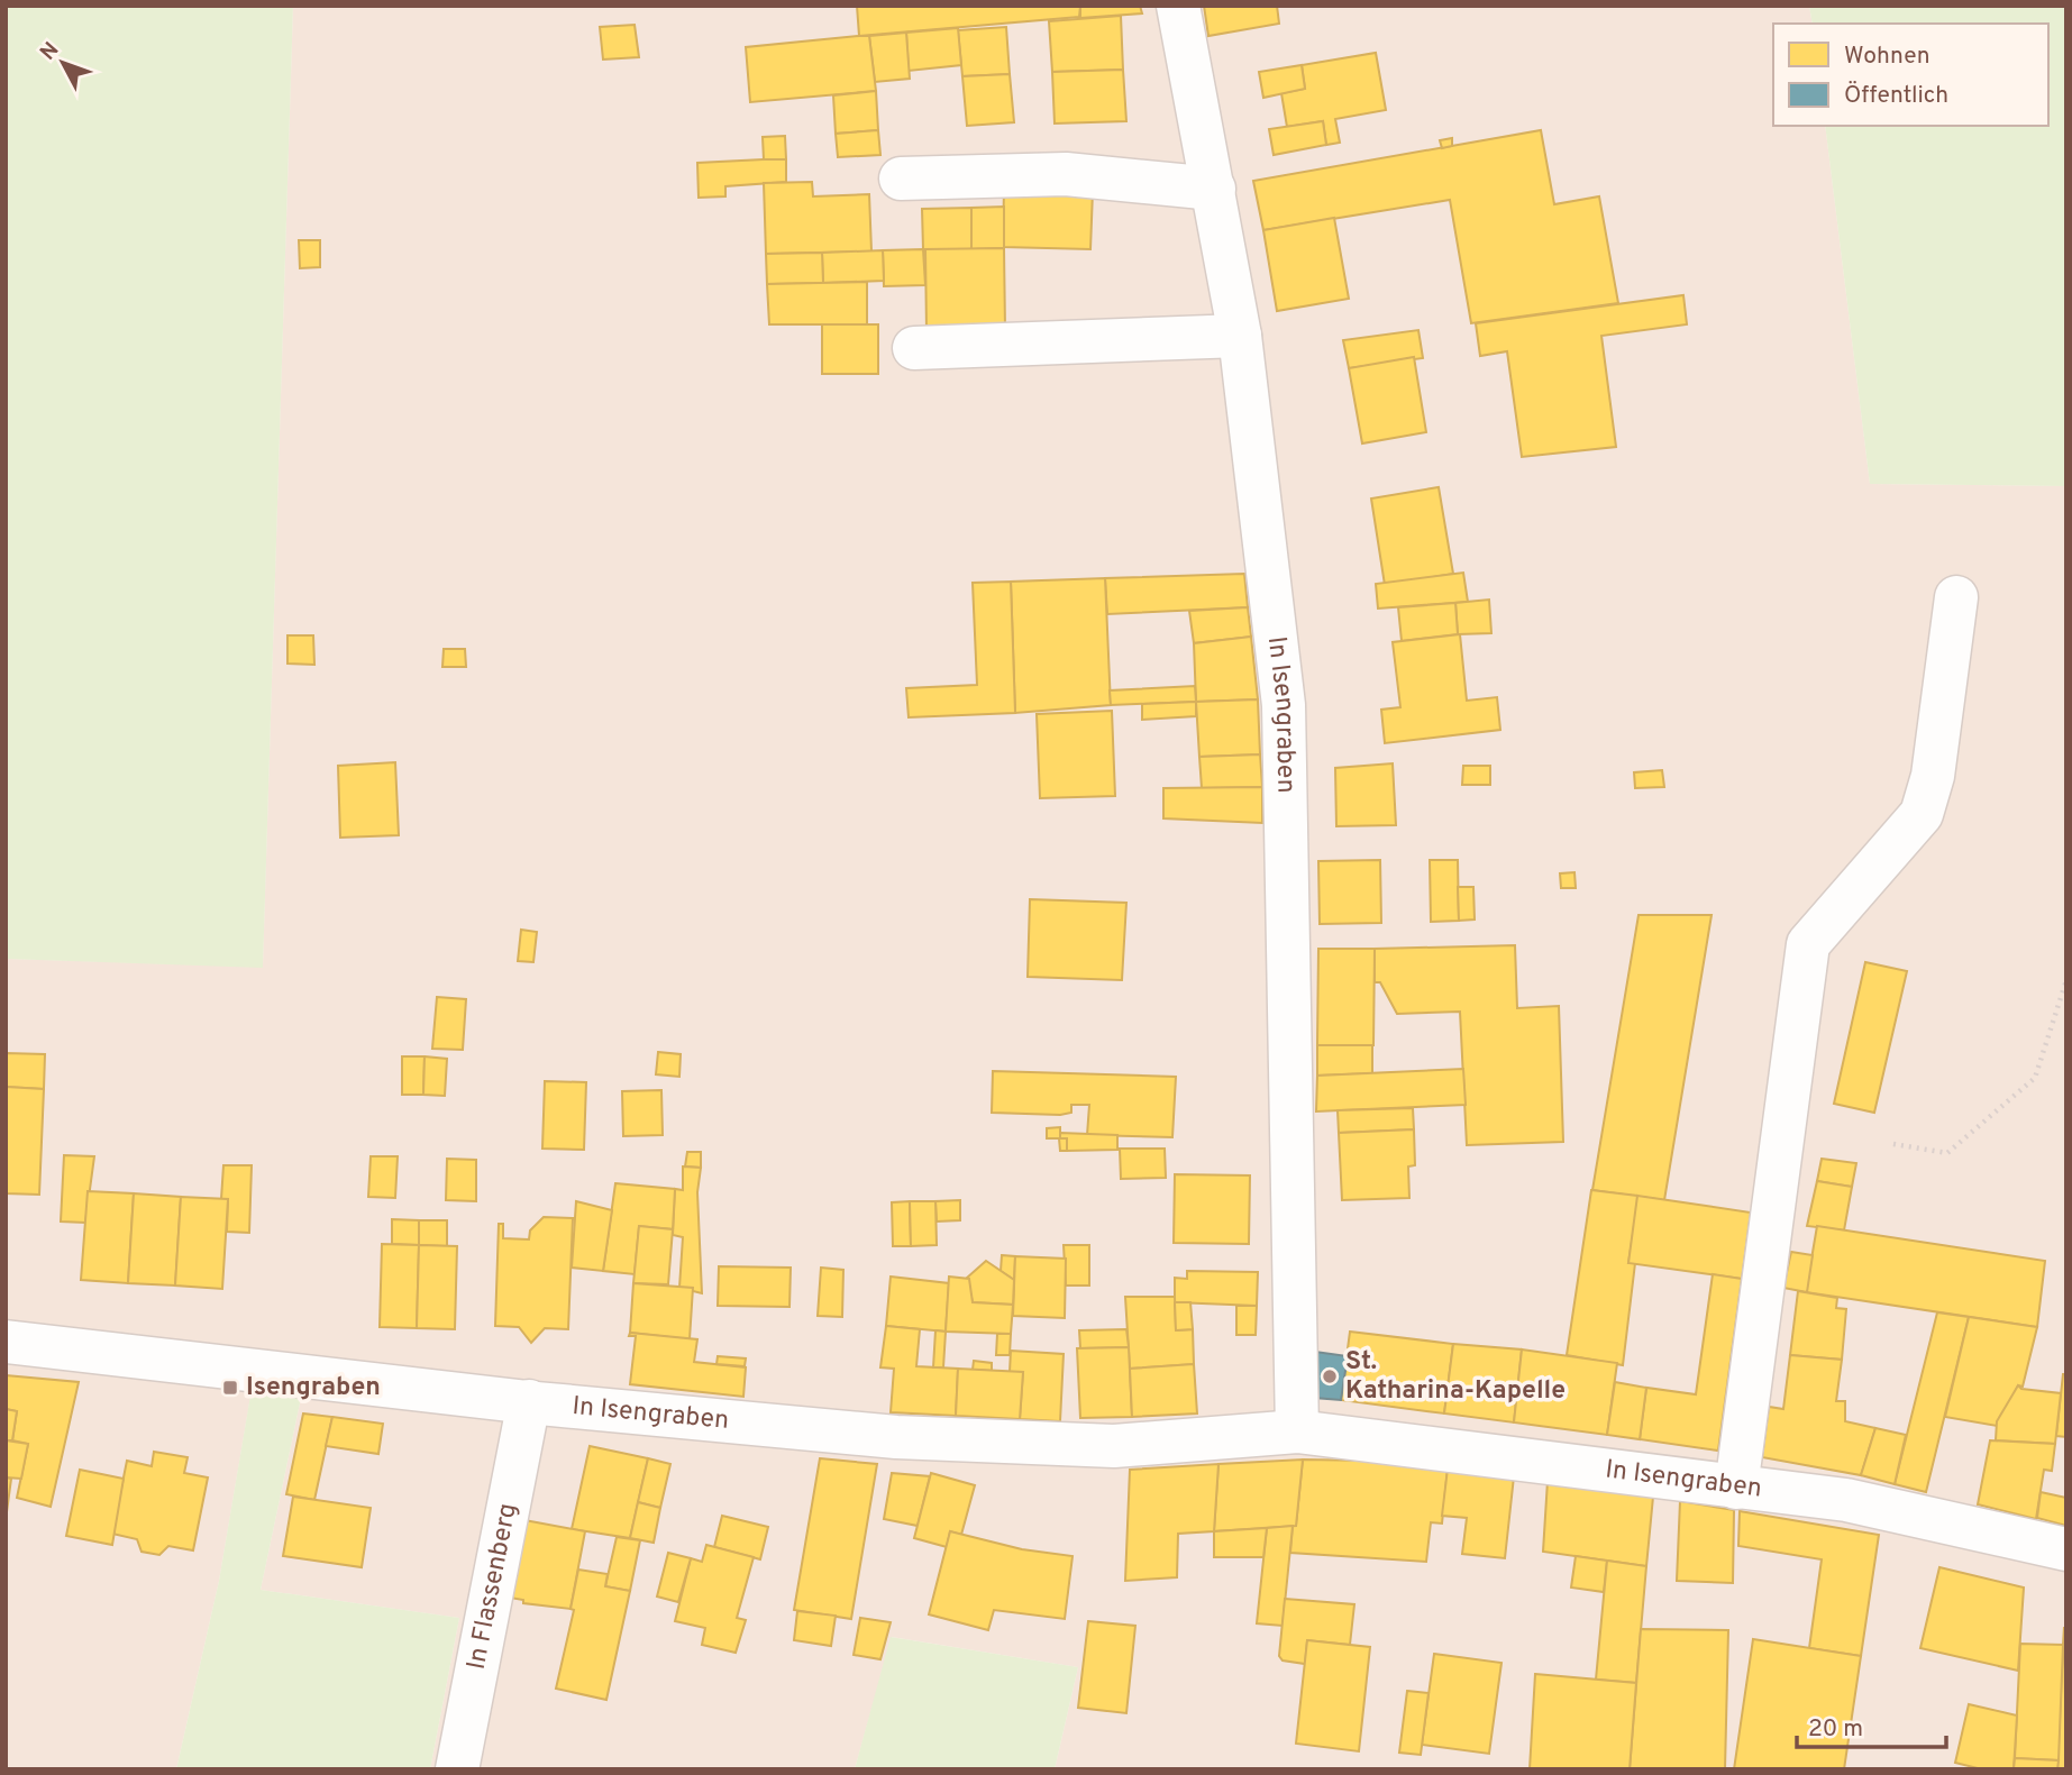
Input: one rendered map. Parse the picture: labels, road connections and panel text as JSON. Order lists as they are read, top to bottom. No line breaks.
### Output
{"streets":{"street":["In Isengraben","In Flassenberg"]},"crossings":[["In Isengraben","In Flassenberg"]],"places":{"other":["St. Katharina-Kapelle"],"transit":["Isengraben"]},"legend":["Wohnen","Öffentlich"],"scale_bar":"20 m","north":"top left"}
